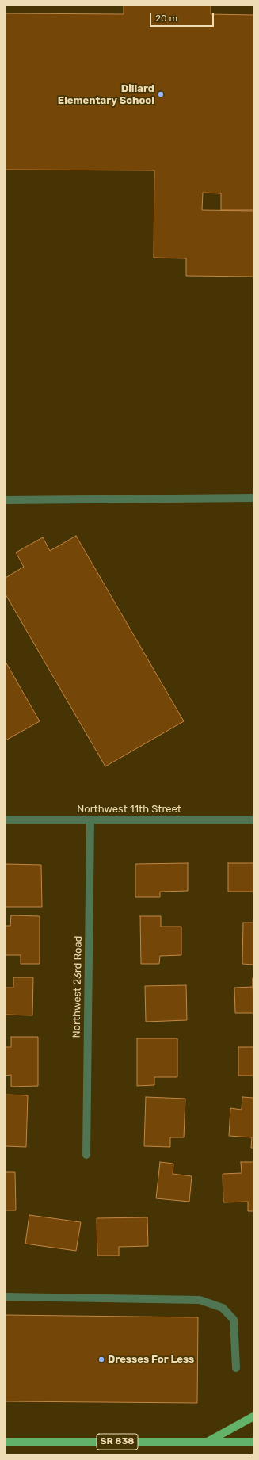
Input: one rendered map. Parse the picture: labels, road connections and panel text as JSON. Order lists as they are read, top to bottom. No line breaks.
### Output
{"streets":{"main road":["SR 838"],"street":["Northwest 11th Street","Northwest 23rd Road"]},"crossings":[["Northwest 11th Street","Northwest 23rd Road"]],"places":["Dillard Elementary School","Dresses For Less"],"scale_bar":"20 m"}
